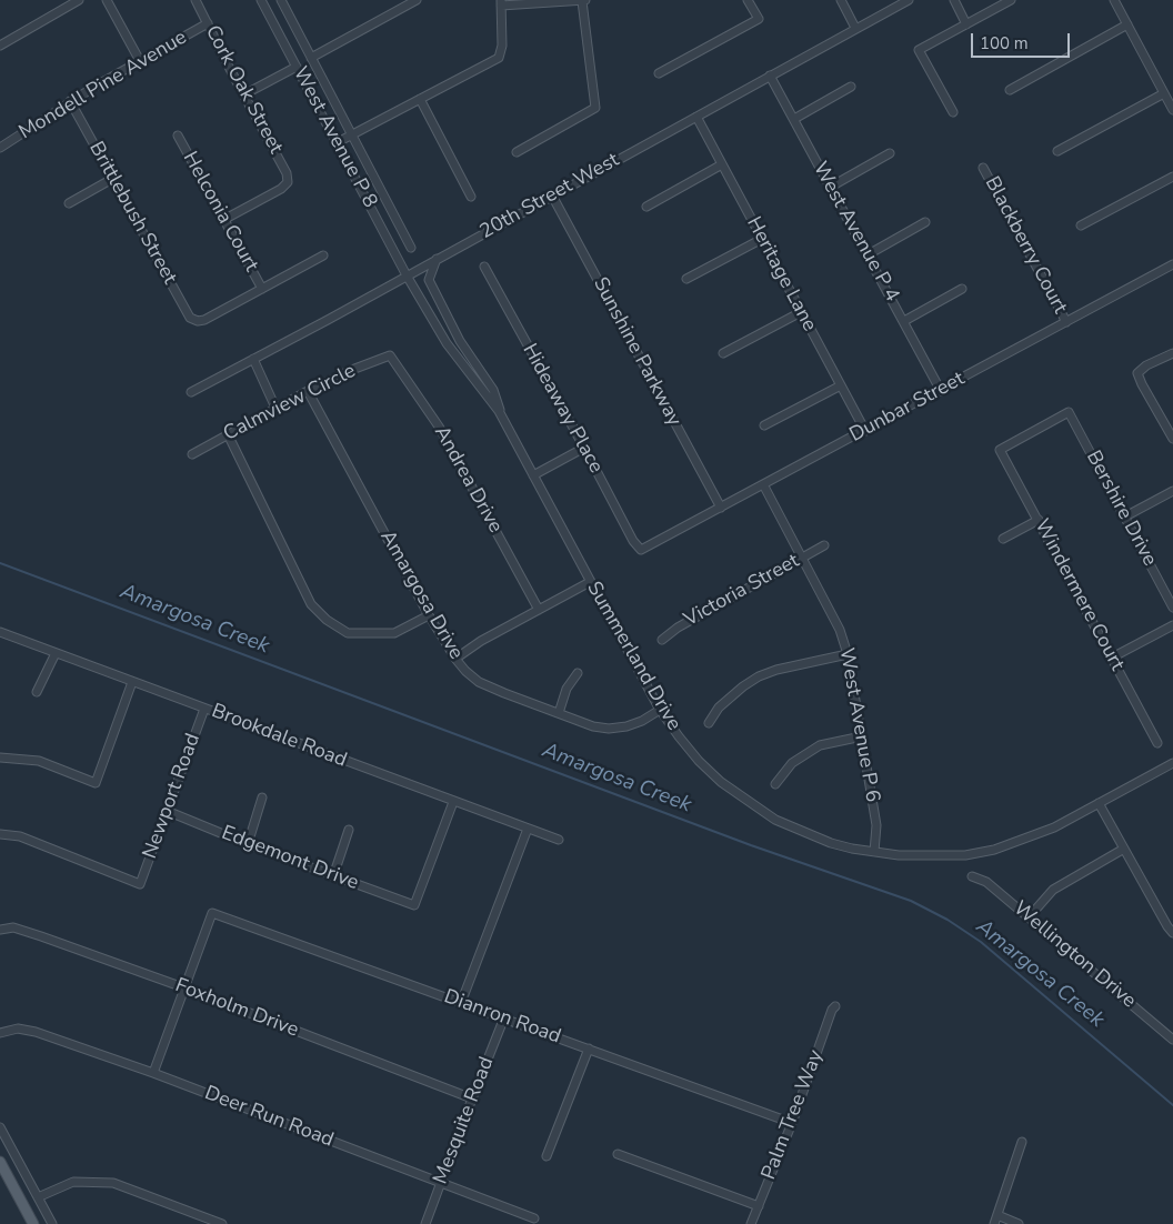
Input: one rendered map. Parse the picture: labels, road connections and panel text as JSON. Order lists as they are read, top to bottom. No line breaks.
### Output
{"streets":{"street":["Mondell Pine Avenue","Cork Oak Street","West Avenue P 8","20th Street West","Helconia Court","Brittlebush Street","West Avenue P 4","Blackberry Court","Heritage Lane","Sunshine Parkway","Calmview Circle","Dunbar Street","Hideaway Place","Andrea Drive","Bershire Drive","Victoria Street","Amargosa Drive","Windermere Court","Summerland Drive","West Avenue P 6","Brookdale Road","Newport Road","Edgemont Drive","Wellington Drive","Foxholm Drive","Dianron Road","Palm Tree Way","Deer Run Road","Mesquite Road"]},"crossings":[["Mondell Pine Avenue","Cork Oak Street"],["Mondell Pine Avenue","Brittlebush Street"],["Cork Oak Street","Helconia Court"],["West Avenue P 8","20th Street West"],["West Avenue P 8","Summerland Drive"],["20th Street West","West Avenue P 4"],["20th Street West","Heritage Lane"],["20th Street West","Sunshine Parkway"],["20th Street West","Summerland Drive"],["Helconia Court","Brittlebush Street"],["West Avenue P 4","Dunbar Street"],["Blackberry Court","Dunbar Street"],["Heritage Lane","Dunbar Street"],["Sunshine Parkway","Dunbar Street"],["Calmview Circle","Andrea Drive"],["Calmview Circle","Amargosa Drive"],["Dunbar Street","Hideaway Place"],["Dunbar Street","West Avenue P 6"],["Bershire Drive","Windermere Court"],["Victoria Street","West Avenue P 6"],["Amargosa Drive","Summerland Drive"],["Summerland Drive","West Avenue P 6"],["Brookdale Road","Newport Road"],["Brookdale Road","Edgemont Drive"],["Newport Road","Edgemont Drive"],["Foxholm Drive","Dianron Road"],["Foxholm Drive","Mesquite Road"],["Dianron Road","Palm Tree Way"],["Dianron Road","Mesquite Road"],["Deer Run Road","Mesquite Road"]],"water":["Amargosa Creek"],"scale_bar":"100 m"}
